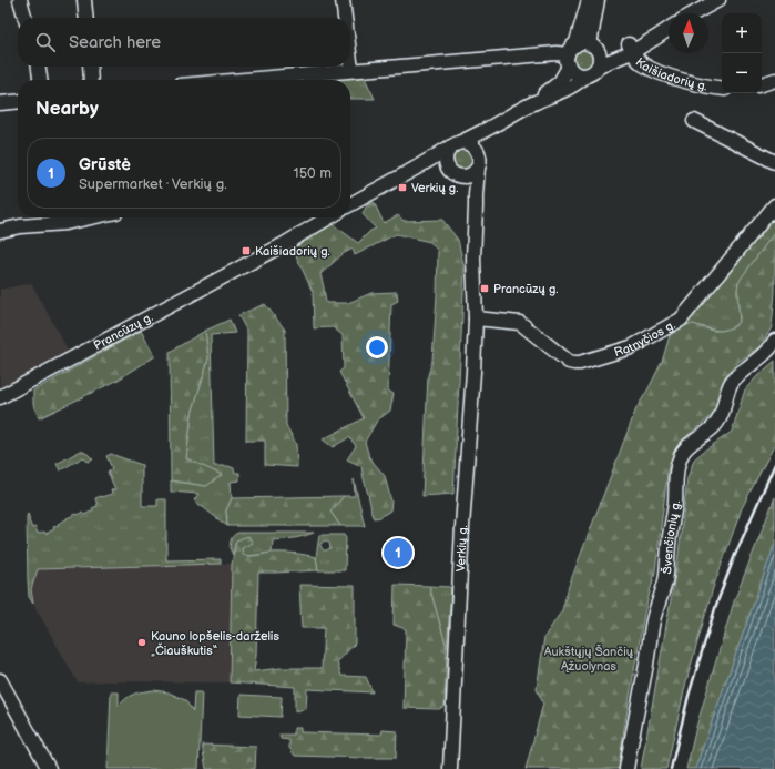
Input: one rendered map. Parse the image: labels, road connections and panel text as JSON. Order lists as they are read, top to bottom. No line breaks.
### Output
{"streets":{"street":["Kaišiadorių g.","Prancūzų g.","Ratnyčios g.","Švenčionių g.","Verkių g."]},"crossings":[["Ratnyčios g.","Verkių g."]],"parks":["Aukštųjų Šančių Ąžuolynas"],"places":{"transit":["Verkių g.","Kaišiadorių g.","Prancūzų g."],"other":["Kauno lopšelis-darželis „Čiauškutis“"]},"north":"top","page":{"map_buttons":["+","−"],"search":"Search here","heading":"Nearby","list":[{"mark":"1","name":"Grūstė","note":"Supermarket · Verkių g.","value":"150 m"}],"pins":"1"}}
